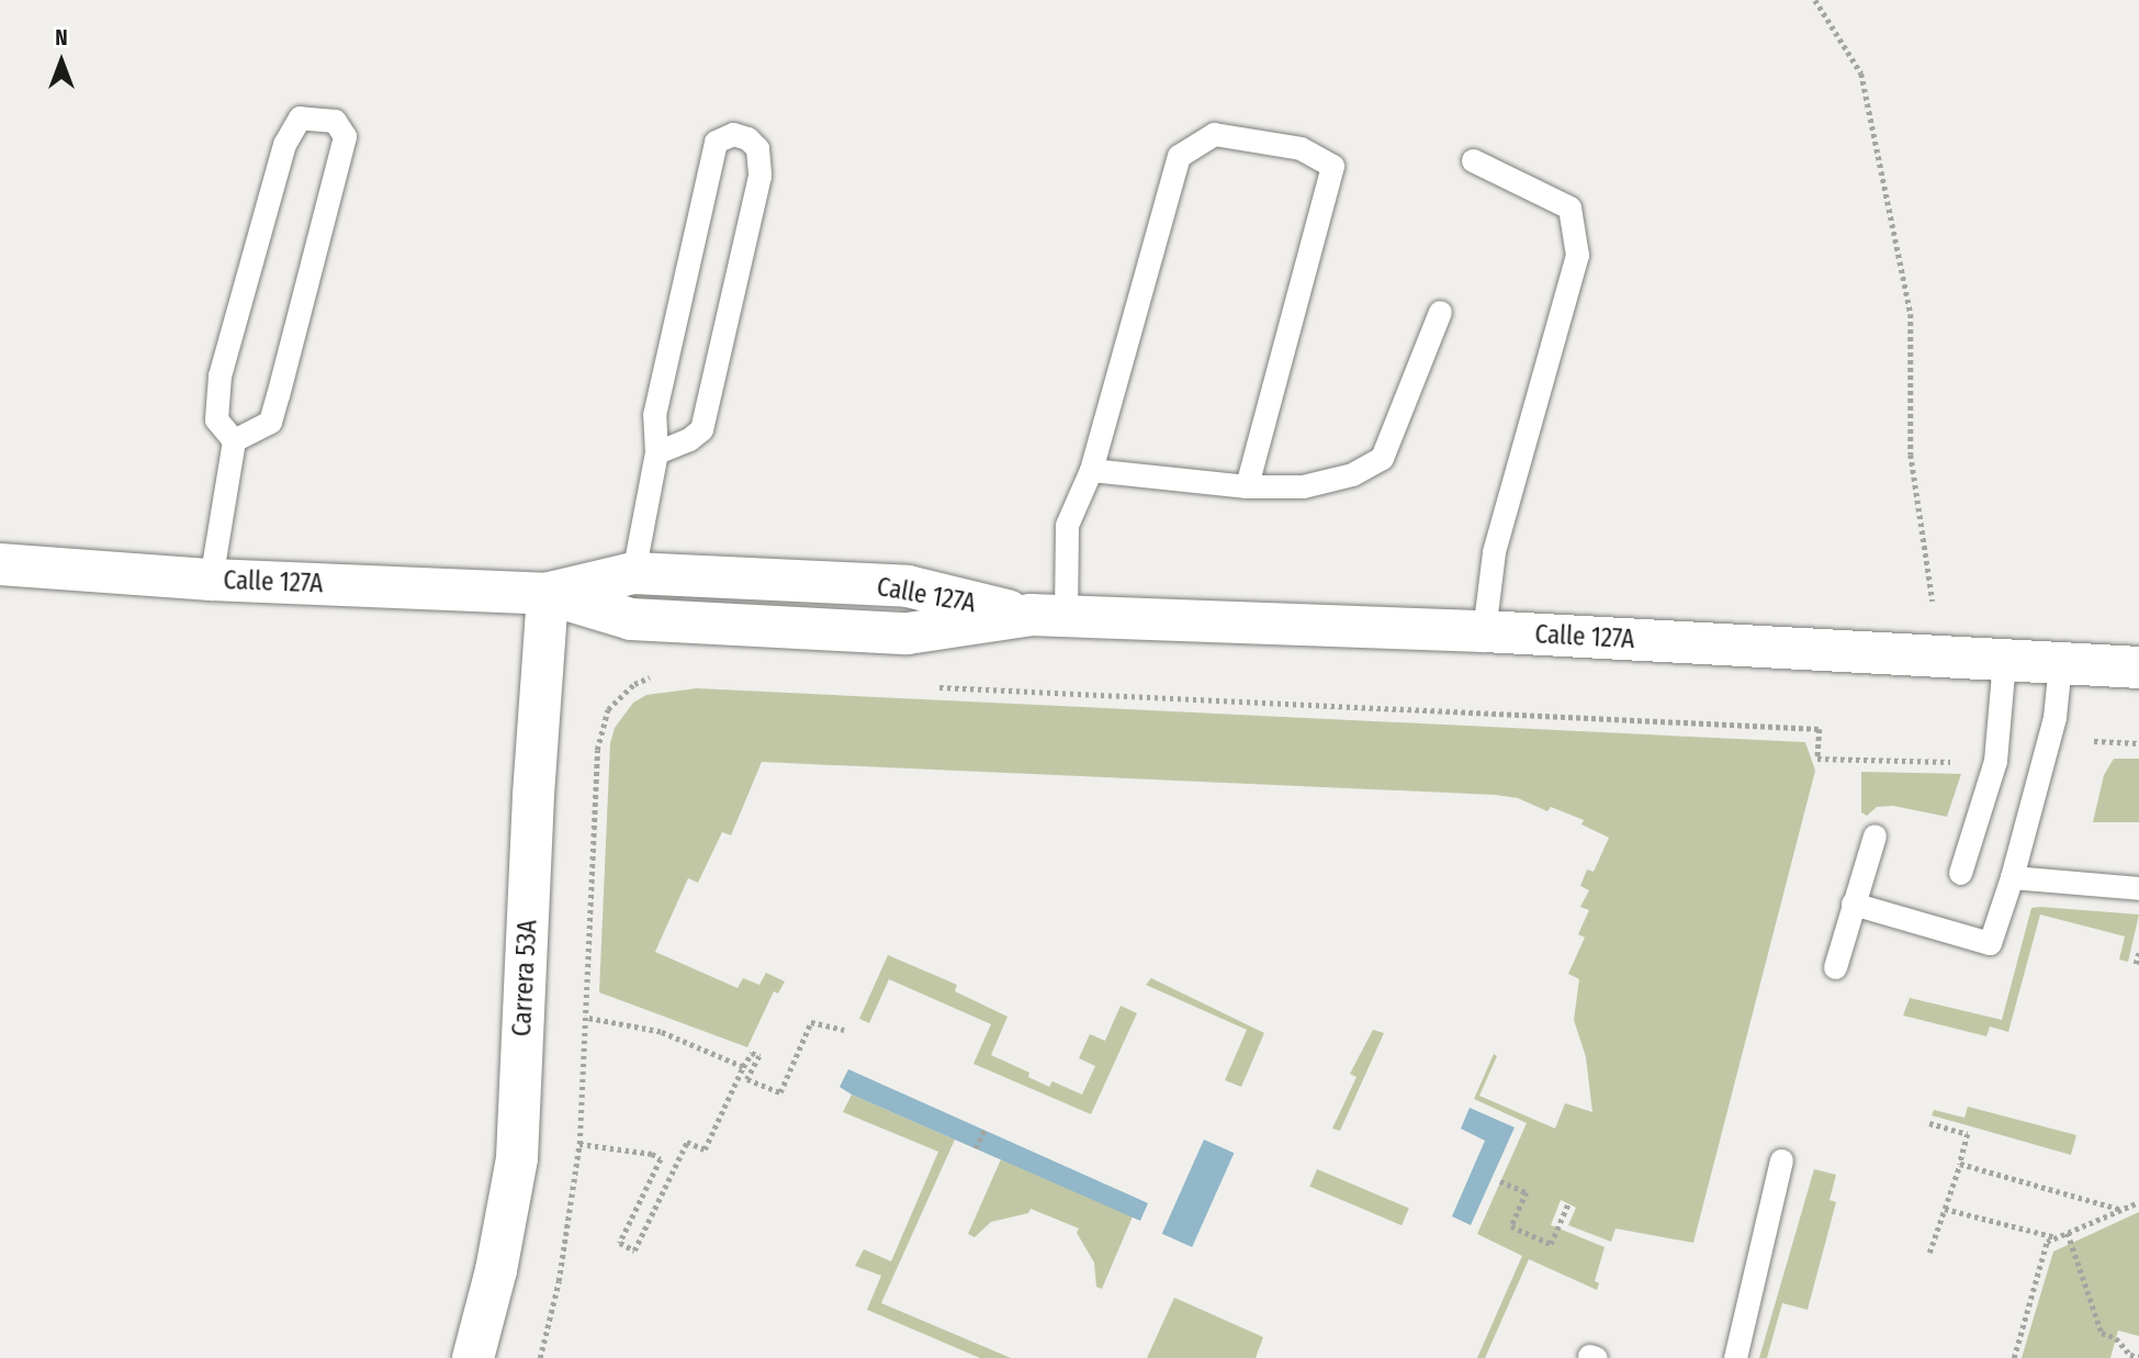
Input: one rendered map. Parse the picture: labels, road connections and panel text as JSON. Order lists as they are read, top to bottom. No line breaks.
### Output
{"streets":{"street":["Calle 127A","Carrera 53A"]},"crossings":[["Calle 127A","Carrera 53A"]],"north":"top"}
